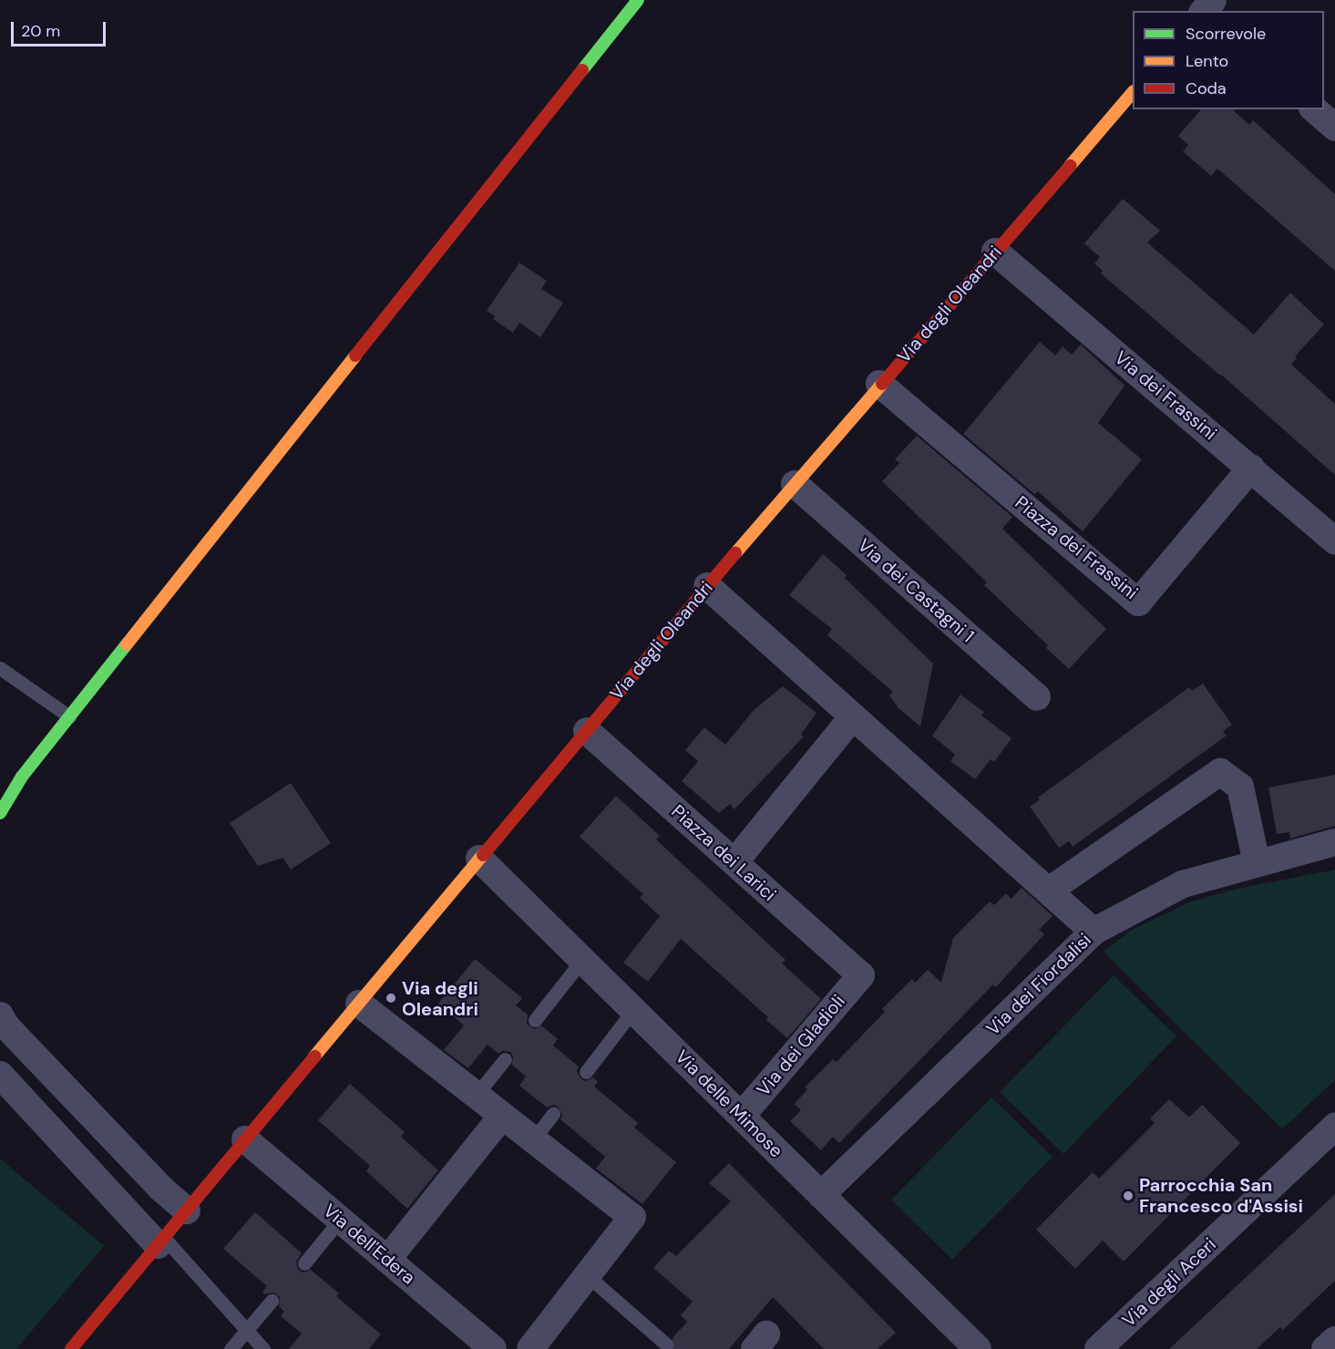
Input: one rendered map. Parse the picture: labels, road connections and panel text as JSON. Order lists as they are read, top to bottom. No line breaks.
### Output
{"streets":{"street":["Via degli Oleandri","Via dei Frassini","Piazza dei Frassini","Via dei Castagni 1","Piazza dei Larici","Via dei Fiordalisi","Via dei Gladioli","Via delle Mimose","Via dell'Edera","Via degli Aceri"]},"crossings":[["Via degli Oleandri","Via dei Frassini"],["Via degli Oleandri","Piazza dei Frassini"],["Via degli Oleandri","Via dei Castagni 1"],["Via degli Oleandri","Piazza dei Larici"],["Via degli Oleandri","Via delle Mimose"],["Via degli Oleandri","Via dell'Edera"],["Via dei Frassini","Piazza dei Frassini"],["Piazza dei Larici","Via dei Gladioli"],["Via dei Fiordalisi","Via delle Mimose"],["Via dei Gladioli","Via delle Mimose"]],"places":["Via degli Oleandri","Parrocchia San Francesco d'Assisi"],"legend":["Scorrevole","Lento","Coda"],"scale_bar":"20 m"}
